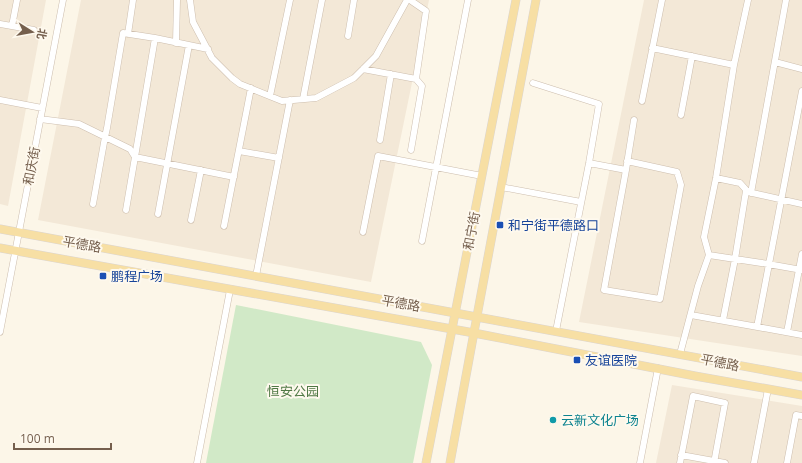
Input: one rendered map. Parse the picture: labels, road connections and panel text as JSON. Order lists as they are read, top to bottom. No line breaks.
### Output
{"streets":{"main road":["和宁街","平德路"],"street":["和庆街"]},"crossings":[["和庆街","平德路"],["和宁街","平德路"]],"parks":["恒安公园"],"places":{"transit":["和宁街平德路口","鹏程广场","友谊医院"],"other":["云新文化广场"]},"scale_bar":"100 m","north":"right"}
